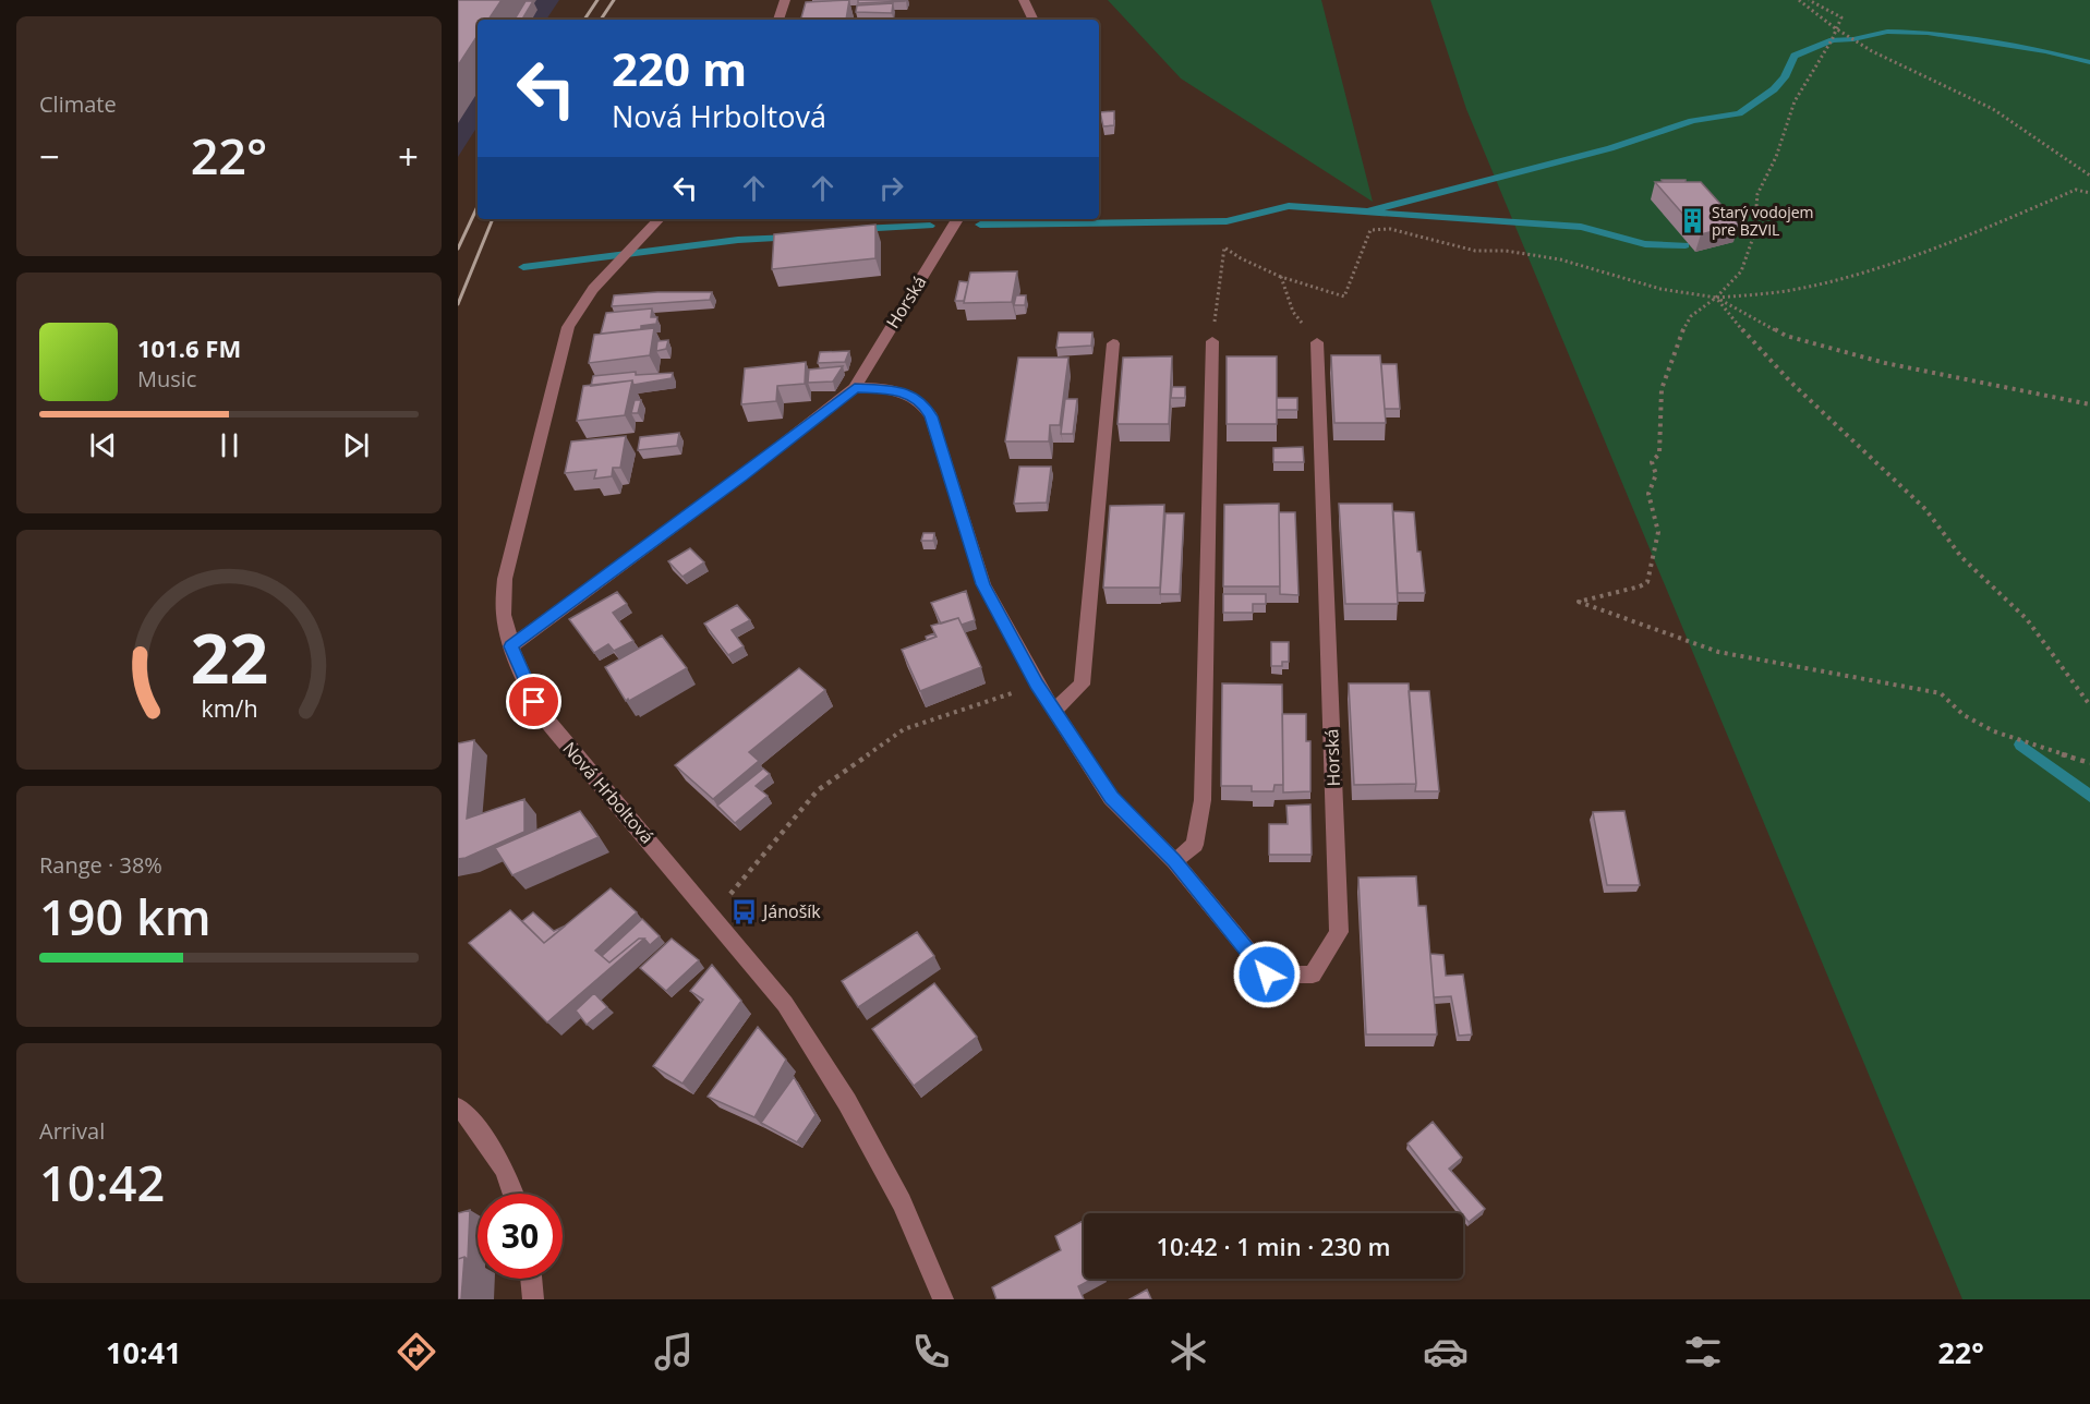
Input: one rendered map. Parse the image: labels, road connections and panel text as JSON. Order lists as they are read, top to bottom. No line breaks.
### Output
{"streets":{"street":["Horská","Nová Hrboltová"]},"crossings":[["Horská","Nová Hrboltová"]],"places":{"building":["Starý vodojem pre BZVIL"],"bus stop":["Jánošík"]},"page":{"tile":["Climate",["Range · 38%","190 km"],["Arrival","10:42"]],"turn":["220 m","Nová Hrboltová"],"heat":["−","22°","+"],"song":["101.6 FM","Music"],"limit":"30","trip":"10:42 · 1 min · 230 m","tabs":["10:41","22°"],"gauge":["22","km/h"]}}
